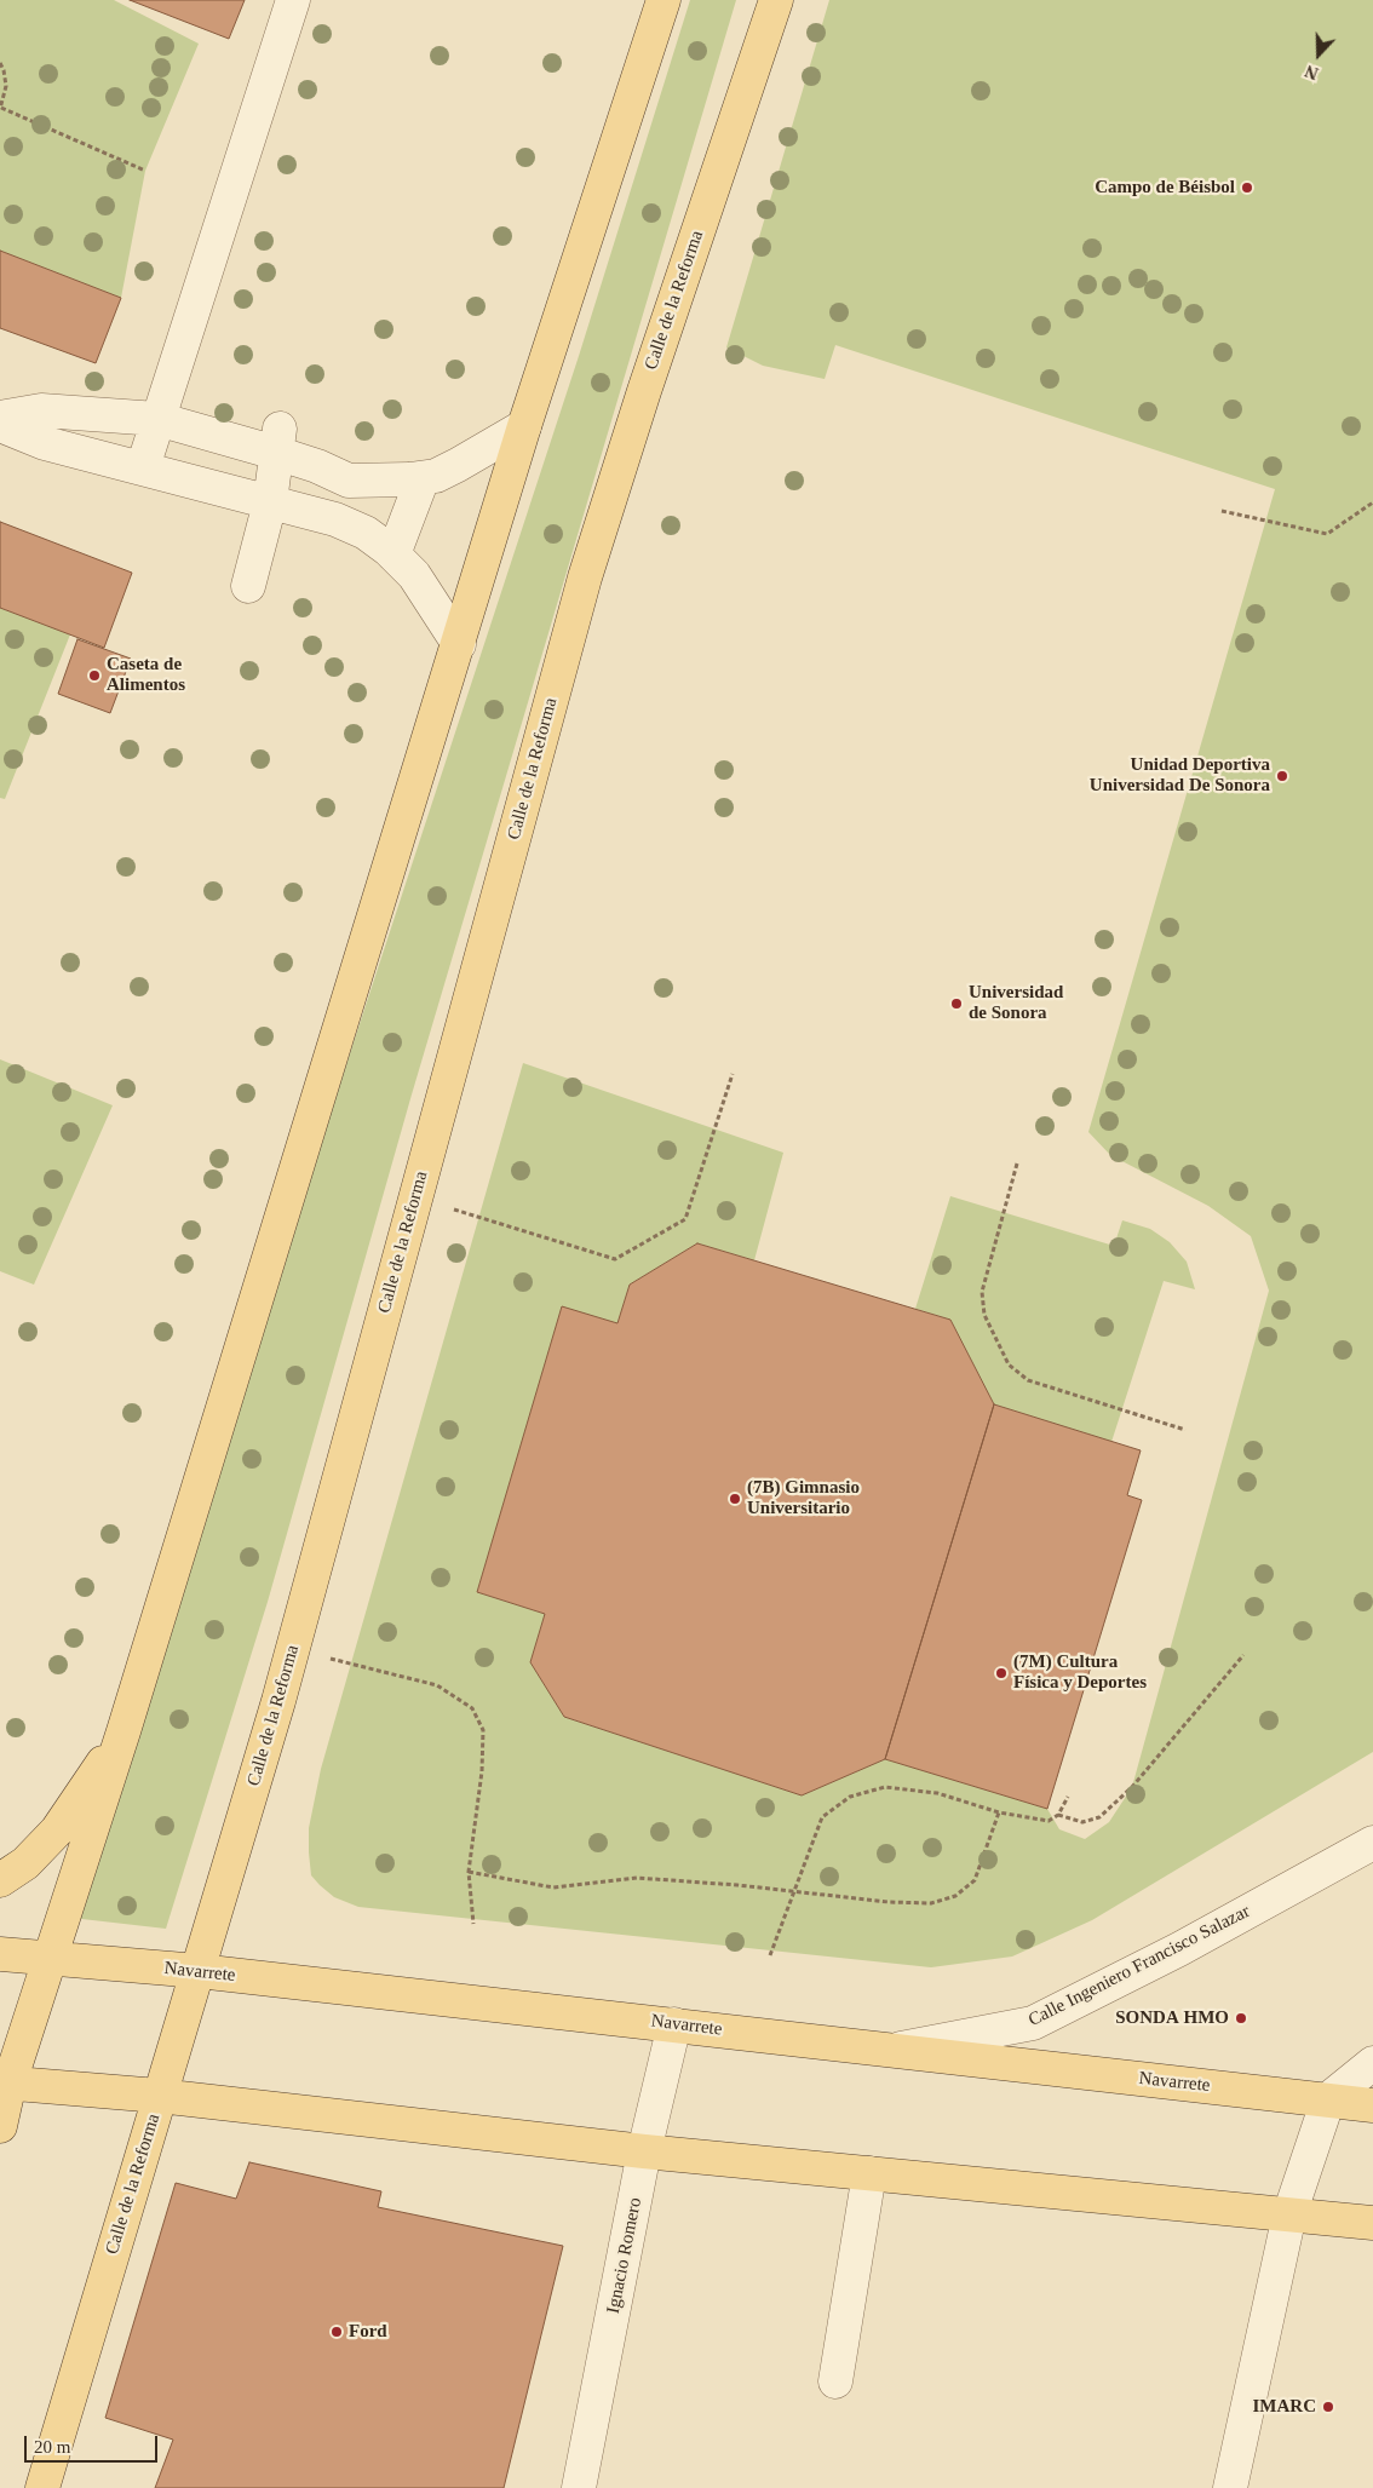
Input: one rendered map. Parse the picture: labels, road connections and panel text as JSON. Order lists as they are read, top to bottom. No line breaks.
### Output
{"streets":{"main road":["Calle de la Reforma","Navarrete"],"street":["Calle Ingeniero Francisco Salazar","Ignacio Romero"]},"crossings":[["Calle de la Reforma","Navarrete"],["Calle Ingeniero Francisco Salazar","Navarrete"],["Navarrete","Ignacio Romero"]],"places":["Campo de Béisbol","Caseta de Alimentos","Unidad Deportiva Universidad De Sonora","Universidad de Sonora","(7B) Gimnasio Universitario","(7M) Cultura Física y Deportes","SONDA HMO","Ford","IMARC"],"scale_bar":"20 m","north":"bottom"}
